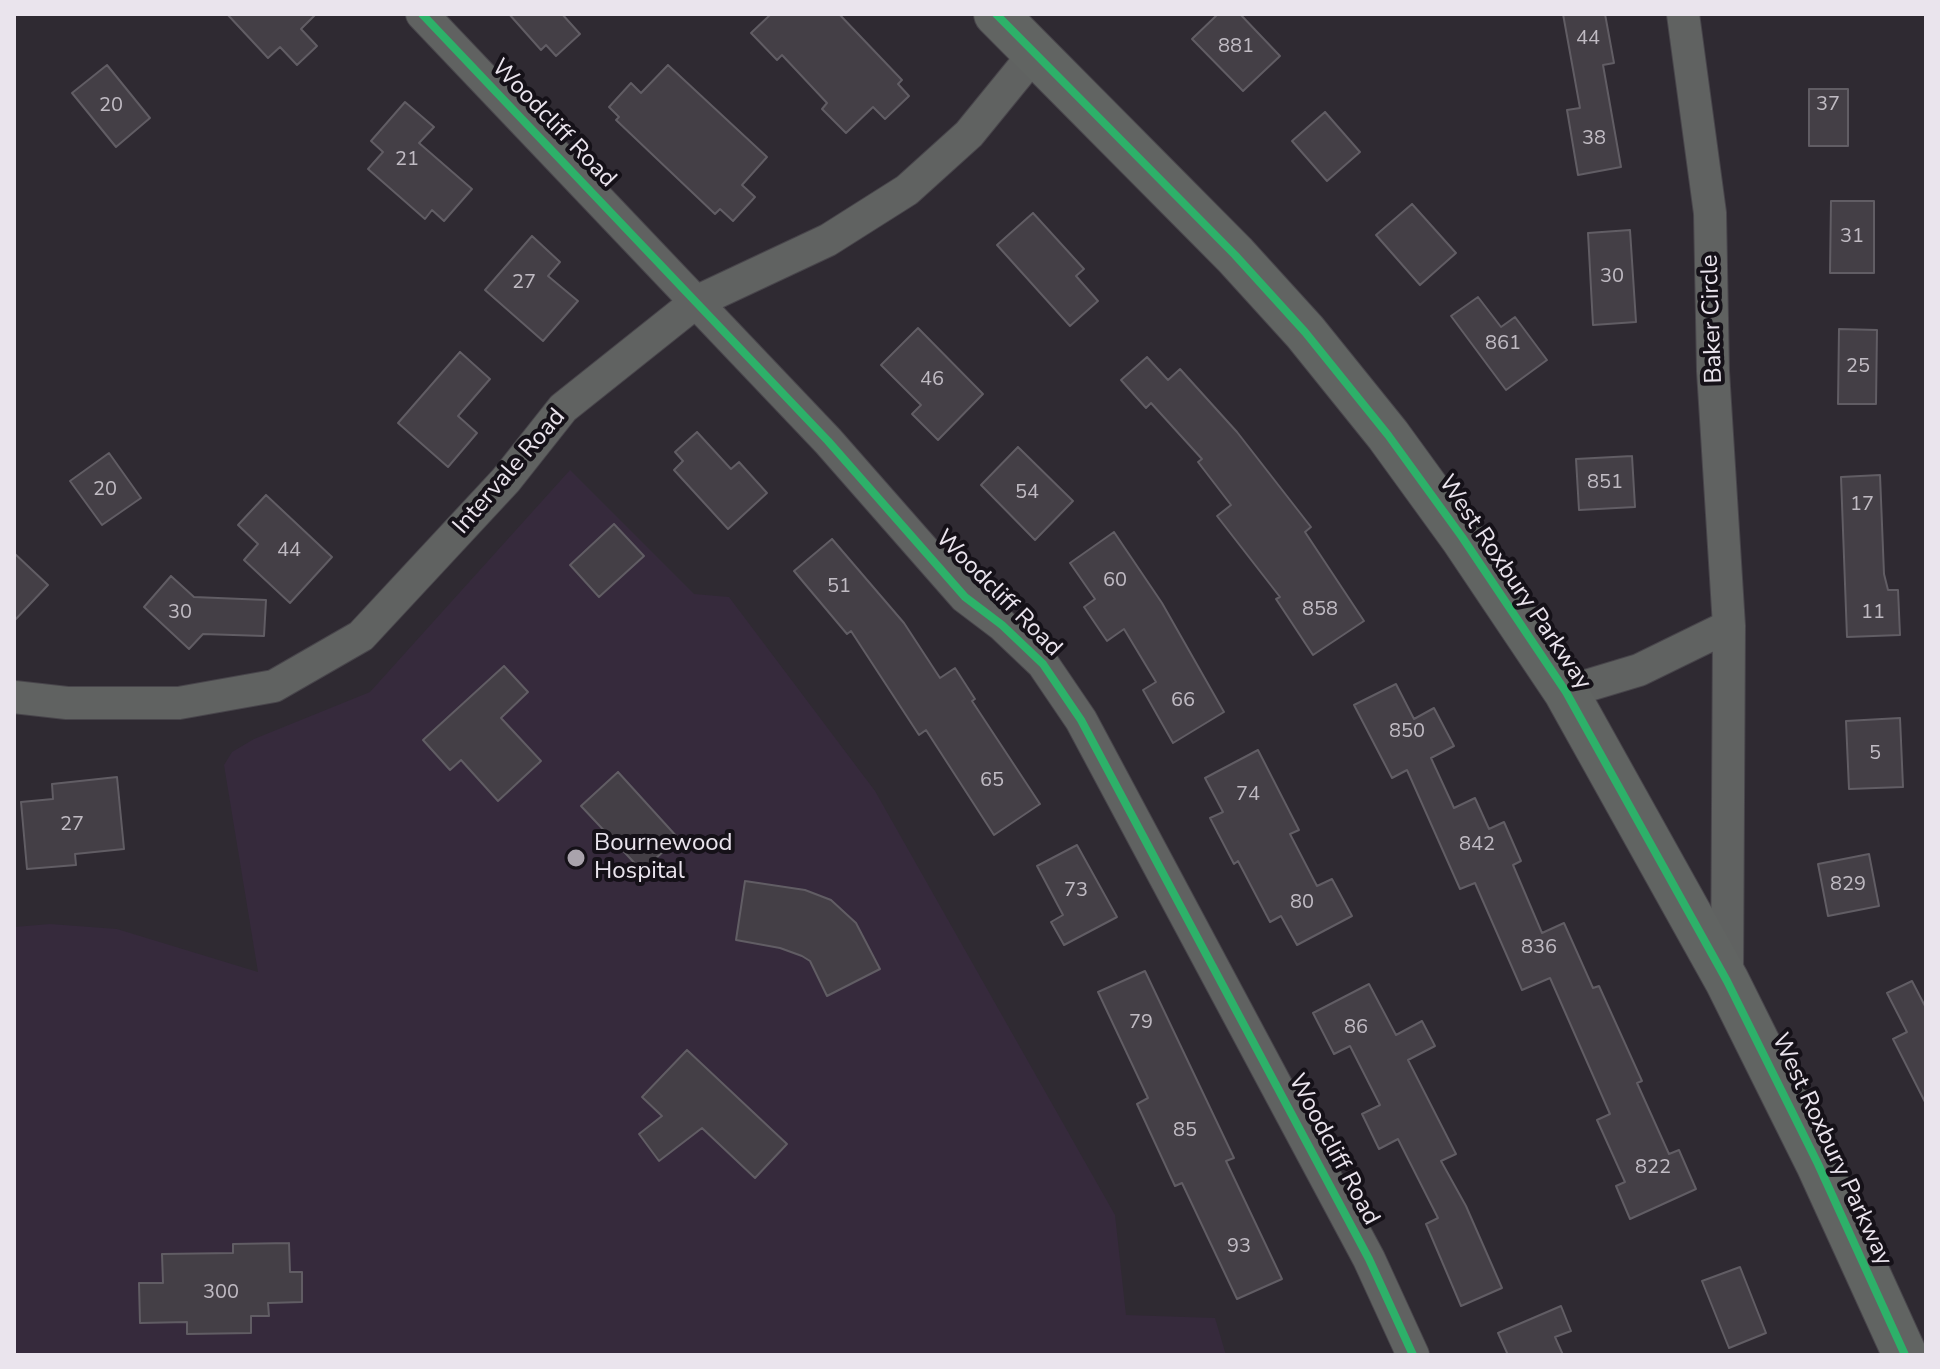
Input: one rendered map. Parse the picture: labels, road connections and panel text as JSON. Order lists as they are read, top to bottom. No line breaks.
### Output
{"streets":{"main road":["West Roxbury Parkway"],"street":["Woodcliff Road","Baker Circle","Intervale Road"]},"crossings":[["Woodcliff Road","Intervale Road"],["Baker Circle","West Roxbury Parkway"],["Intervale Road","West Roxbury Parkway"]],"places":["Bournewood Hospital"],"house_numbers":["44","881","37","20","38","21","31","30","27","861","25","46","851","20","54","17","44","60","51","858","30","11","66","850","5","65","74","27","842","829","73","80","836","79","86","85","822","93","300"]}
